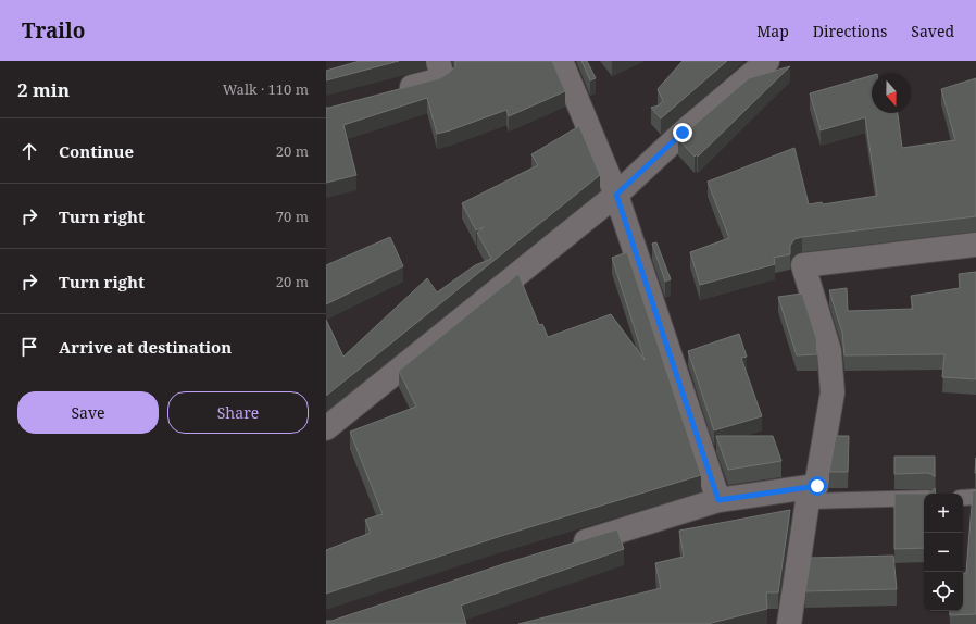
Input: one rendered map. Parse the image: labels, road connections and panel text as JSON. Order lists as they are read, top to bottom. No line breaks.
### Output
{"north":"bottom","page":{"header":"Trailo","nav":["Map","Directions","Saved"],"heading":["2 min","Walk · 110 m"],"list":[["Continue","20 m"],["Turn right","70 m"],["Turn right","20 m"],"Arrive at destination"],"buttons":["Save","Share"],"map_buttons":["+","−"]}}
